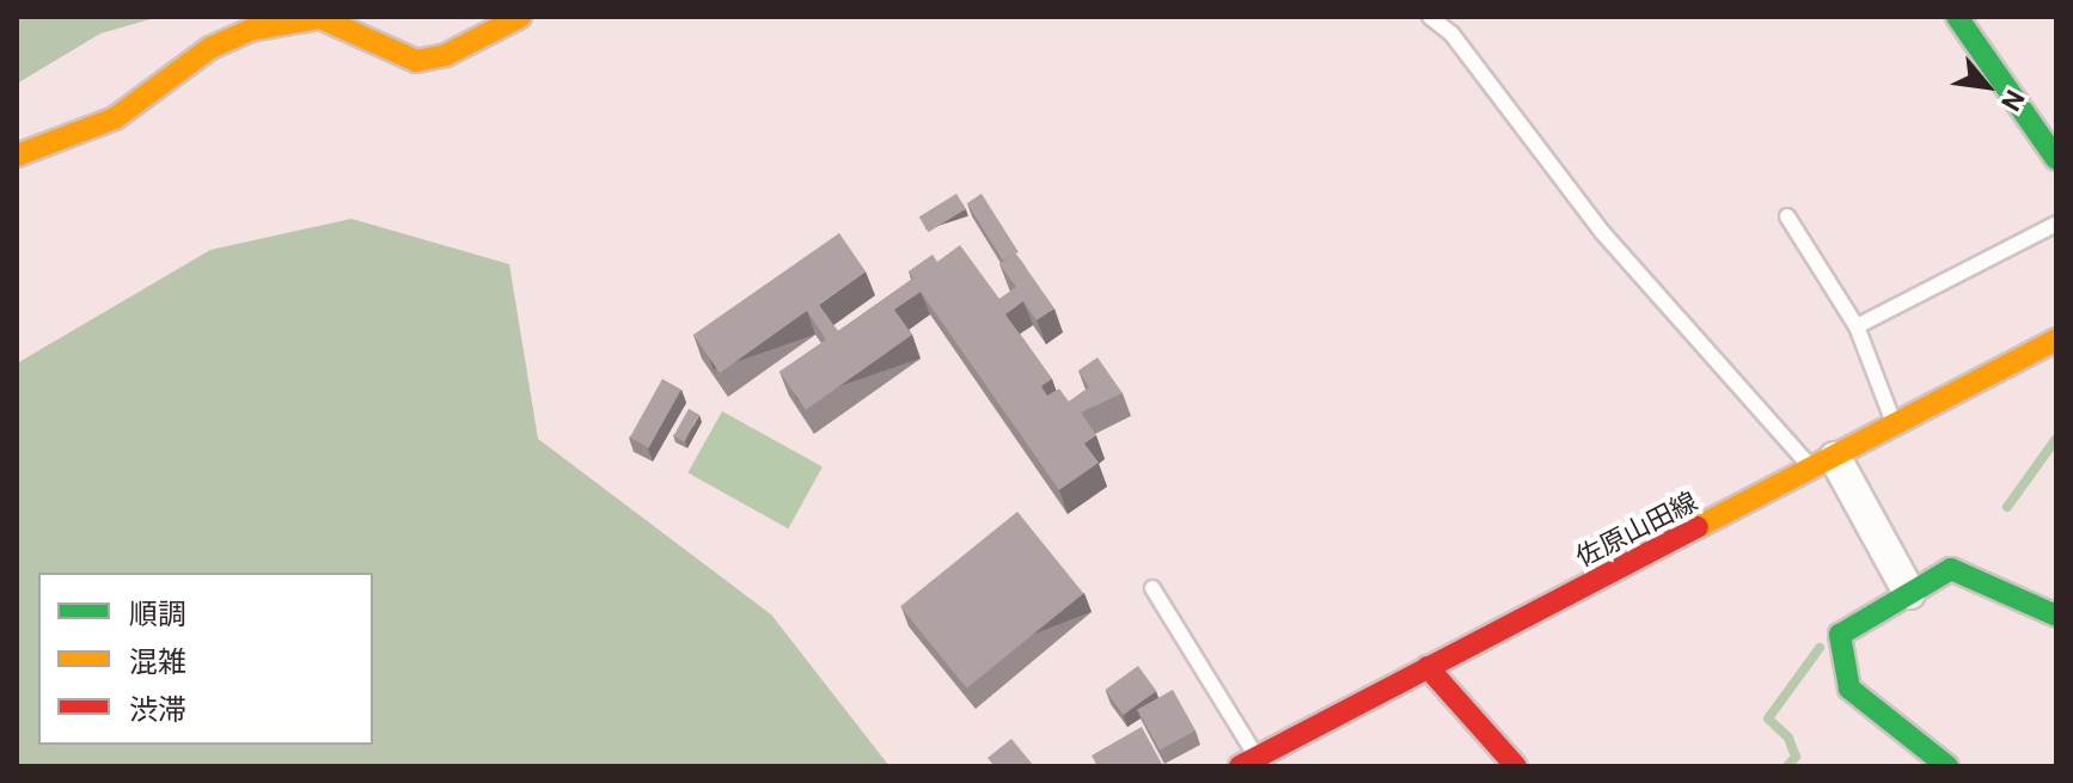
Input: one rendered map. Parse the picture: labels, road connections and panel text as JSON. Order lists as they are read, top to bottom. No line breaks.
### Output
{"streets":{"street":["佐原山田線"]},"legend":["順調","混雑","渋滞"],"north":"bottom right"}
